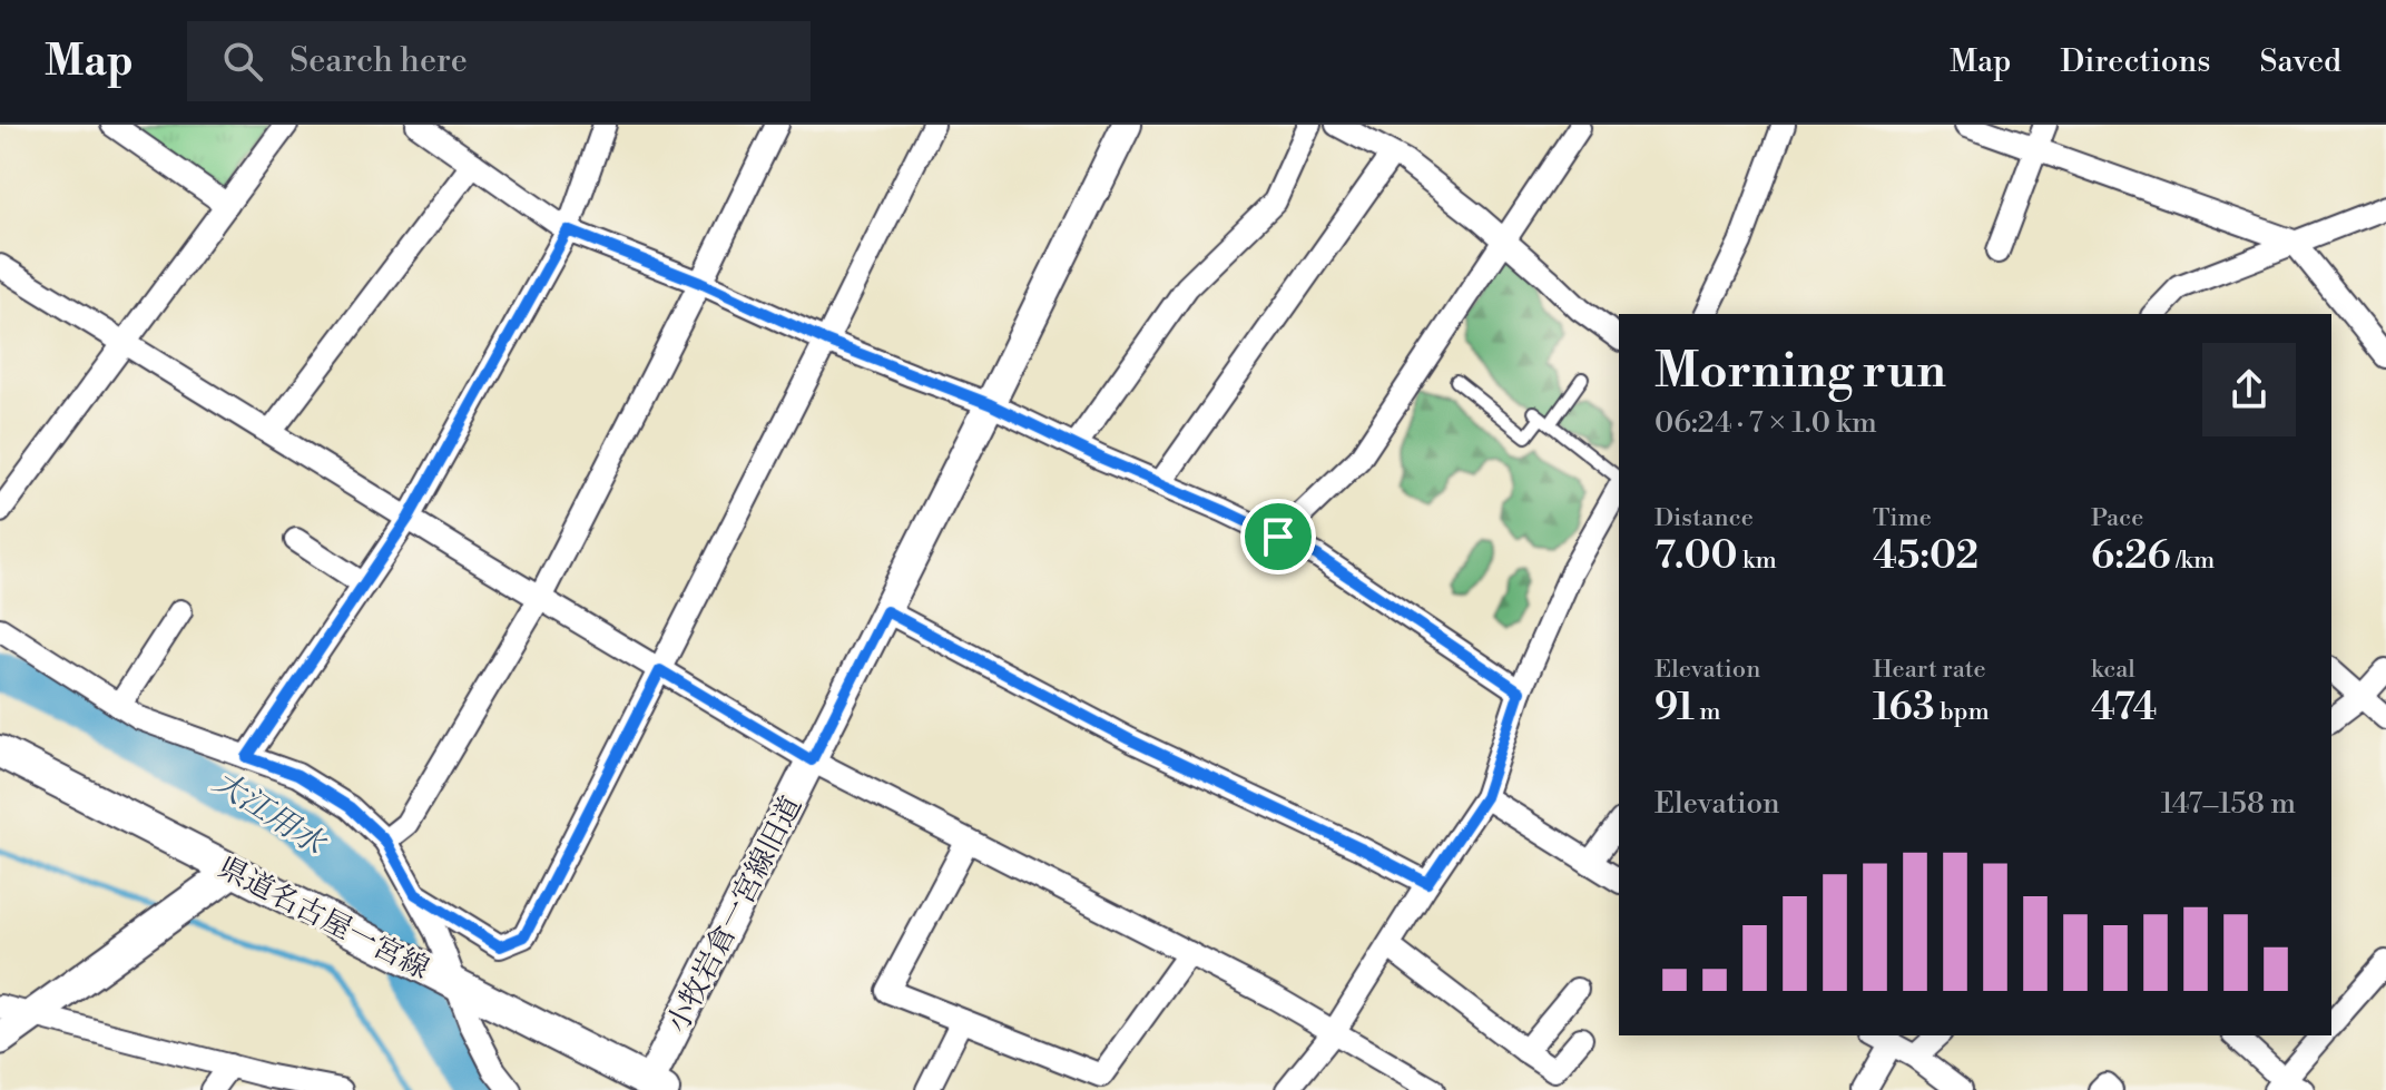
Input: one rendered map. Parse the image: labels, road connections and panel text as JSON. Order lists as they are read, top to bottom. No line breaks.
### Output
{"streets":{"main road":["県道名古屋一宮線"],"street":["小牧岩倉一宮線旧道"]},"crossings":[["小牧岩倉一宮線旧道","県道名古屋一宮線"]],"water":["大江用水"],"page":{"header":"Map","search":"Search here","nav":["Map","Directions","Saved"],"heading":["Morning run","06:24 · 7 × 1.0 km"],"stats":[["Distance","7.00 km"],["Time","45:02"],["Pace","6:26 /km"],["Elevation","91 m"],["Heart rate","163 bpm"],["kcal","474"]],"chart":["Elevation","147–158 m"]}}
